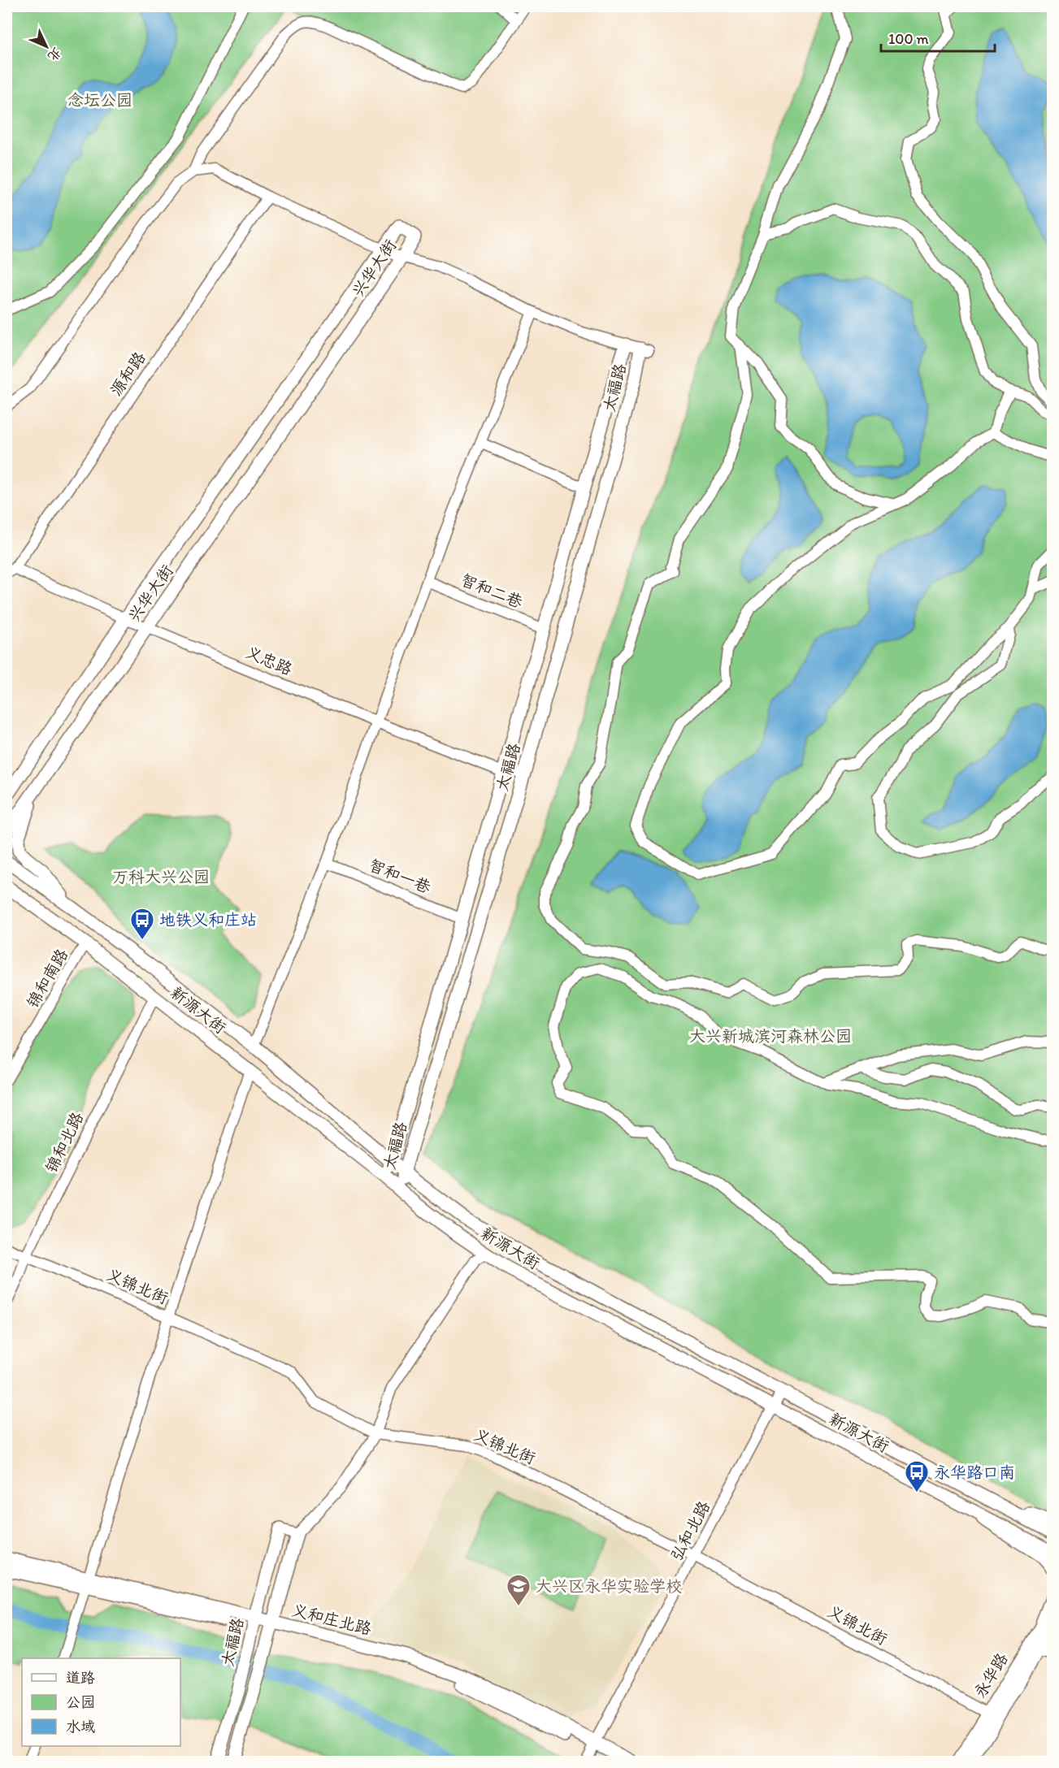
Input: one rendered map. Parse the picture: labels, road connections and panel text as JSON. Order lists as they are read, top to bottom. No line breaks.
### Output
{"streets":{"main road":["兴华大街","太福路","新源大街","义和庄北路","永华路"],"street":["源和路","智和二巷","义忠路","智和一巷","锦和南路","锦和北路","义锦北街","弘和北路"]},"crossings":[["兴华大街","义忠路"],["源和路","义忠路"],["太福路","智和二巷"],["太福路","义忠路"],["太福路","智和一巷"],["太福路","新源大街"],["太福路","义和庄北路"],["锦和南路","新源大街"],["新源大街","锦和北路"],["新源大街","弘和北路"],["锦和北路","义锦北街"],["义锦北街","弘和北路"],["弘和北路","义和庄北路"]],"parks":["念坛公园","万科大兴公园","大兴新城滨河森林公园"],"places":{"bus stop":["地铁义和庄站","永华路口南"],"school or university":["大兴区永华实验学校"]},"legend":["道路","公园","水域"],"scale_bar":"100 m","north":"bottom right"}
